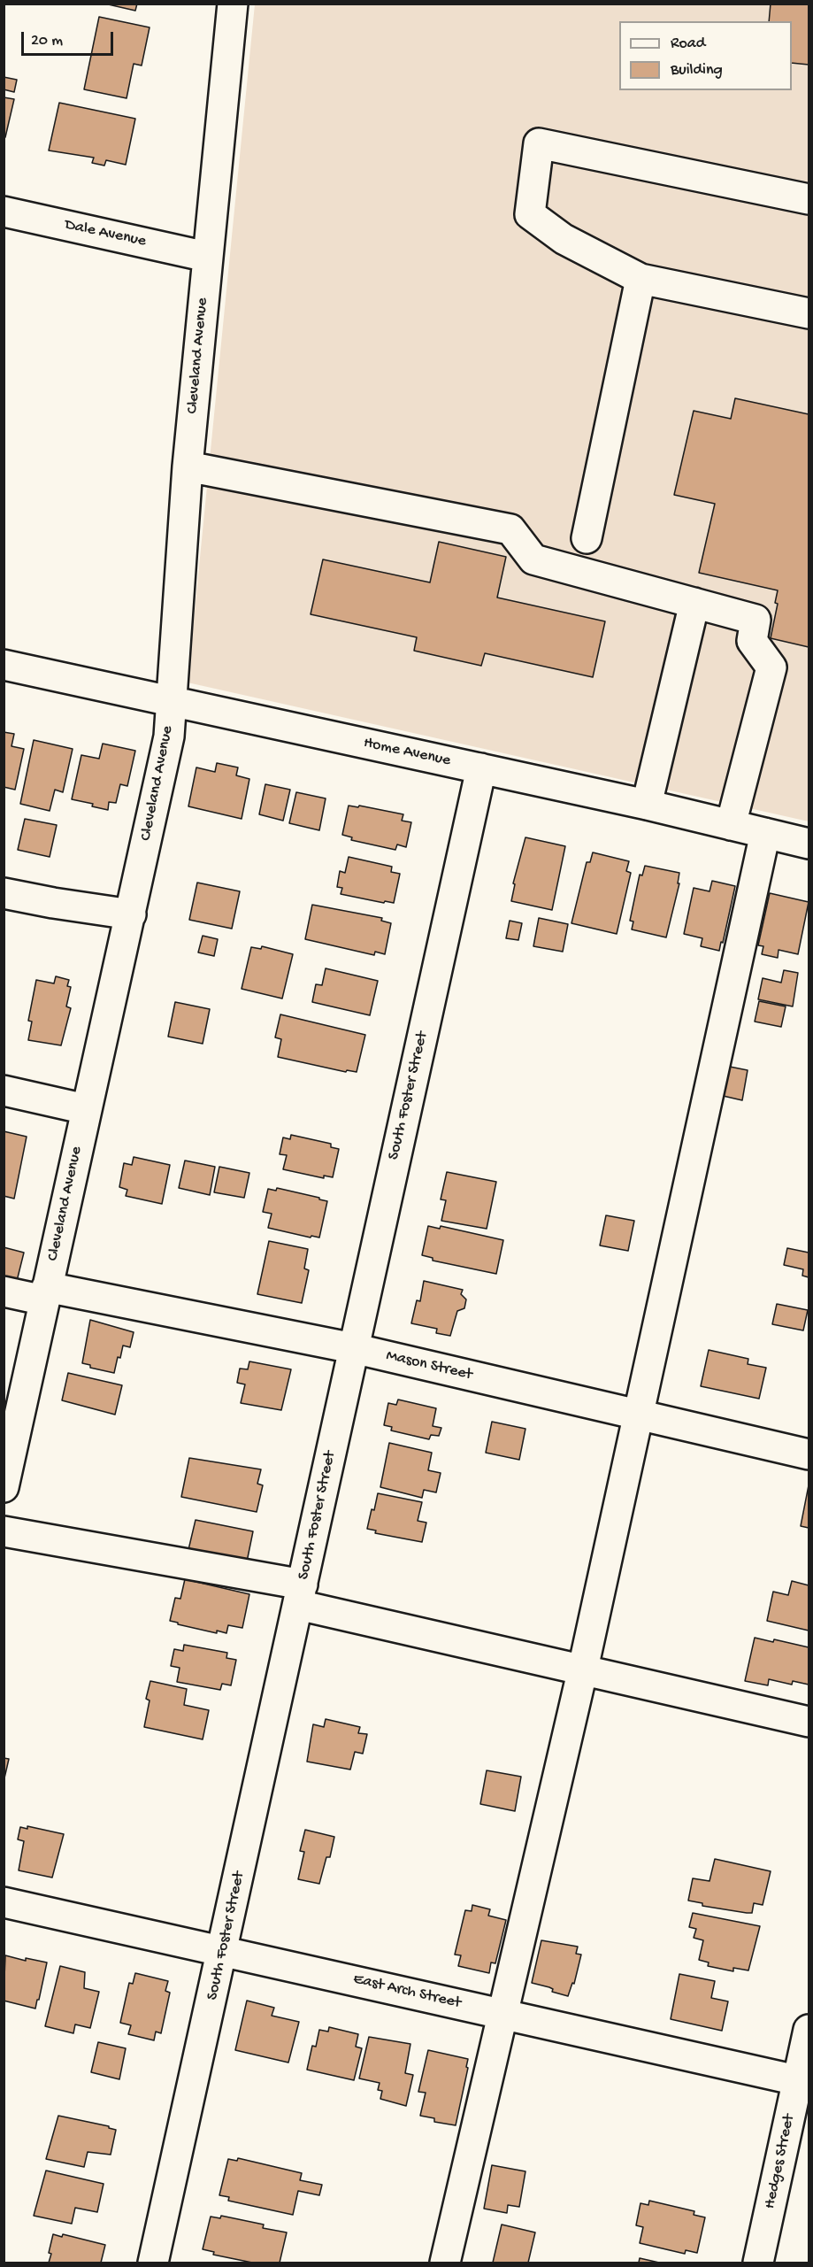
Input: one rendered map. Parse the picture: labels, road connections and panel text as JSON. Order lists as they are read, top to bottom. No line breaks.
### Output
{"streets":{"street":["Dale Avenue","Cleveland Avenue","Home Avenue","South Foster Street","Mason Street","East Arch Street","Hedges Street"]},"crossings":[["Dale Avenue","Cleveland Avenue"],["Cleveland Avenue","Home Avenue"],["Cleveland Avenue","Mason Street"],["Home Avenue","South Foster Street"],["South Foster Street","Mason Street"],["South Foster Street","East Arch Street"],["East Arch Street","Hedges Street"]],"legend":["Road","Building"],"scale_bar":"20 m"}
